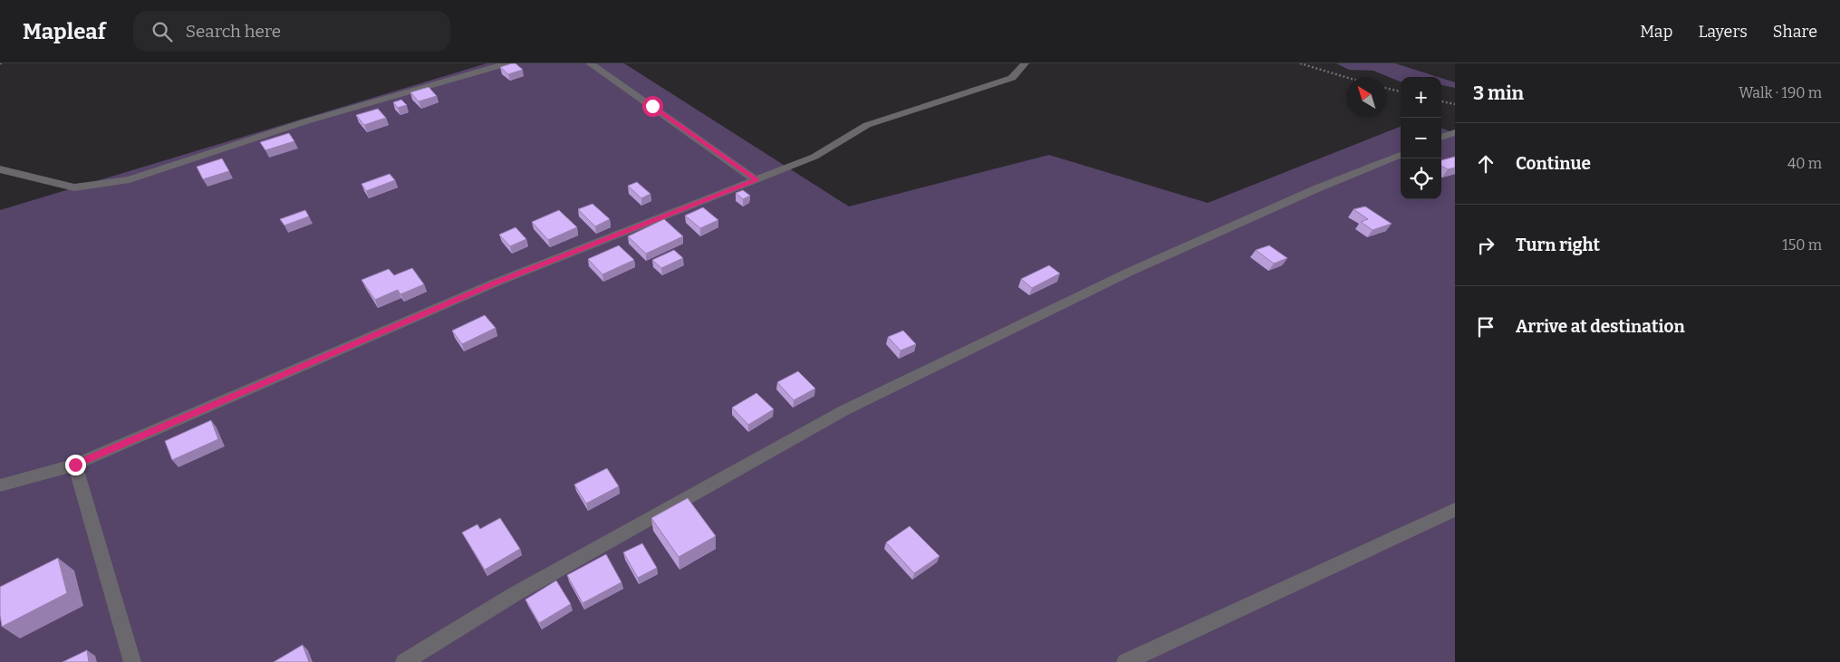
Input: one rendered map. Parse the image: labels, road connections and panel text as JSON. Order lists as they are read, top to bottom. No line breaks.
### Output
{"north":"top left","page":{"header":"Mapleaf","search":"Search here","nav":["Map","Layers","Share"],"heading":["3 min","Walk · 190 m"],"map_buttons":["+","−"],"list":[["Continue","40 m"],["Turn right","150 m"],"Arrive at destination"]}}
